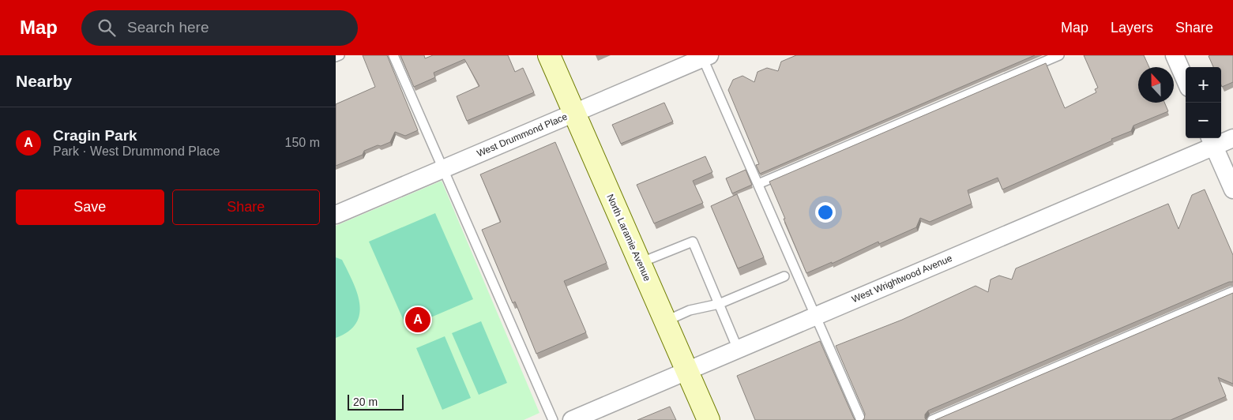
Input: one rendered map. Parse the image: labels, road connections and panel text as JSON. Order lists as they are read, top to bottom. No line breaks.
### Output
{"streets":{"street":["West Drummond Place","North Laramie Avenue","West Wrightwood Avenue"]},"crossings":[["West Drummond Place","North Laramie Avenue"],["North Laramie Avenue","West Wrightwood Avenue"]],"scale_bar":"20 m","north":"top","page":{"header":"Map","search":"Search here","nav":["Map","Layers","Share"],"heading":"Nearby","map_buttons":["+","−"],"list":[{"mark":"A","name":"Cragin Park","note":"Park · West Drummond Place","value":"150 m"}],"buttons":["Save","Share"],"pins":"A","scale":"20 m"}}
